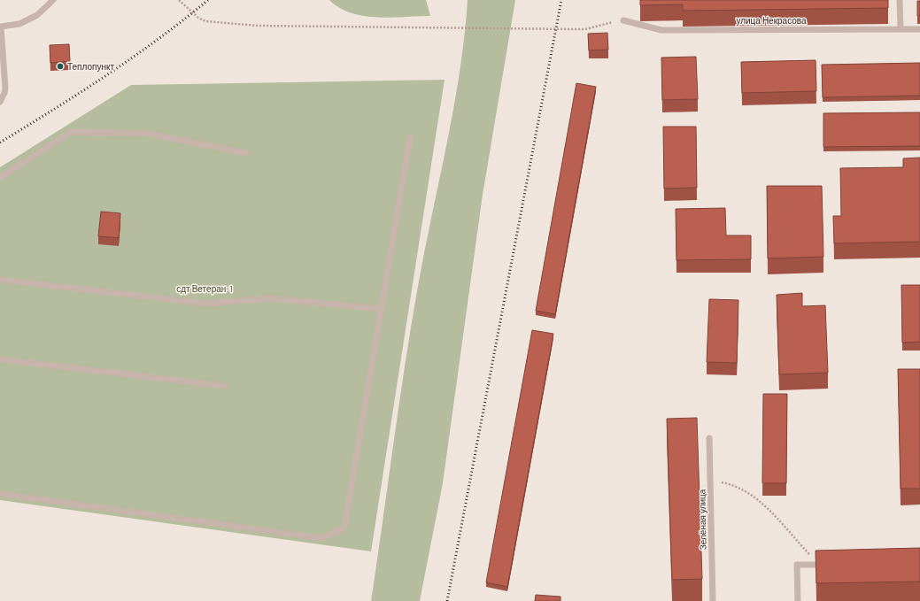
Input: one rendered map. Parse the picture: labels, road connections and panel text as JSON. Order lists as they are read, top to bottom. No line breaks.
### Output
{"streets":{"lane":["улица Некрасова","Зелёная улица"]},"parks":["сдт Ветеран-1"],"places":["Теплопункт"]}
